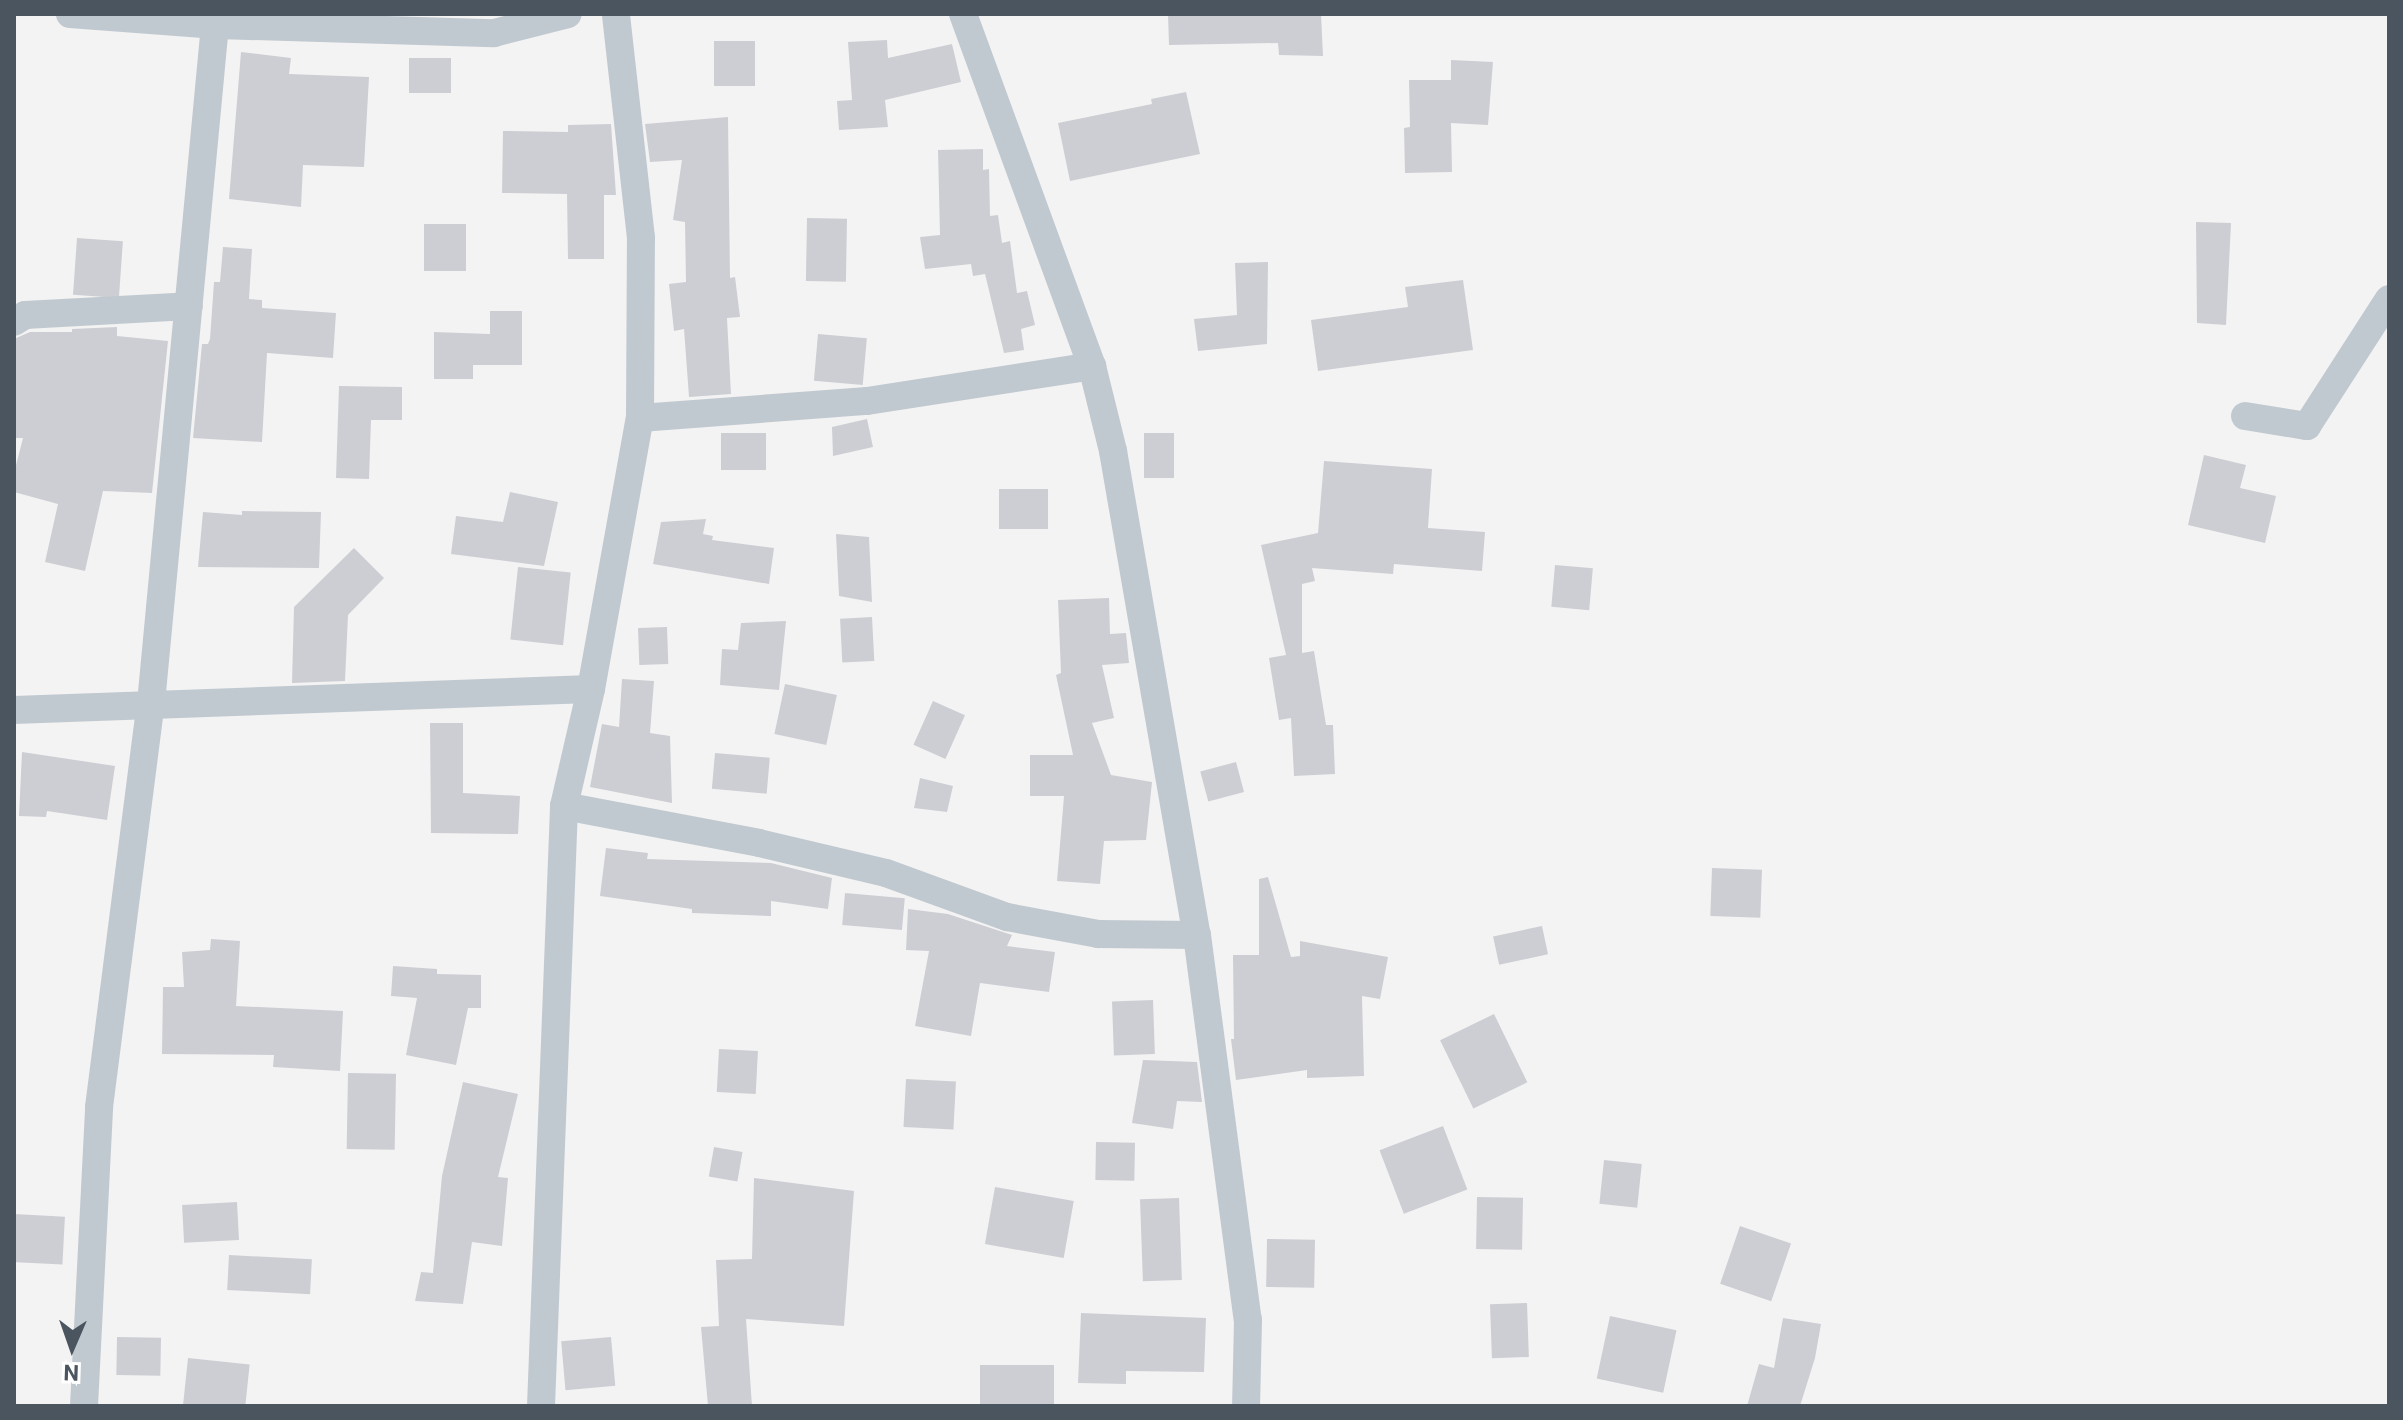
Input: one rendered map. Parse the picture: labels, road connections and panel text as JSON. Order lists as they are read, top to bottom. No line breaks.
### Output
{"north":"bottom"}
